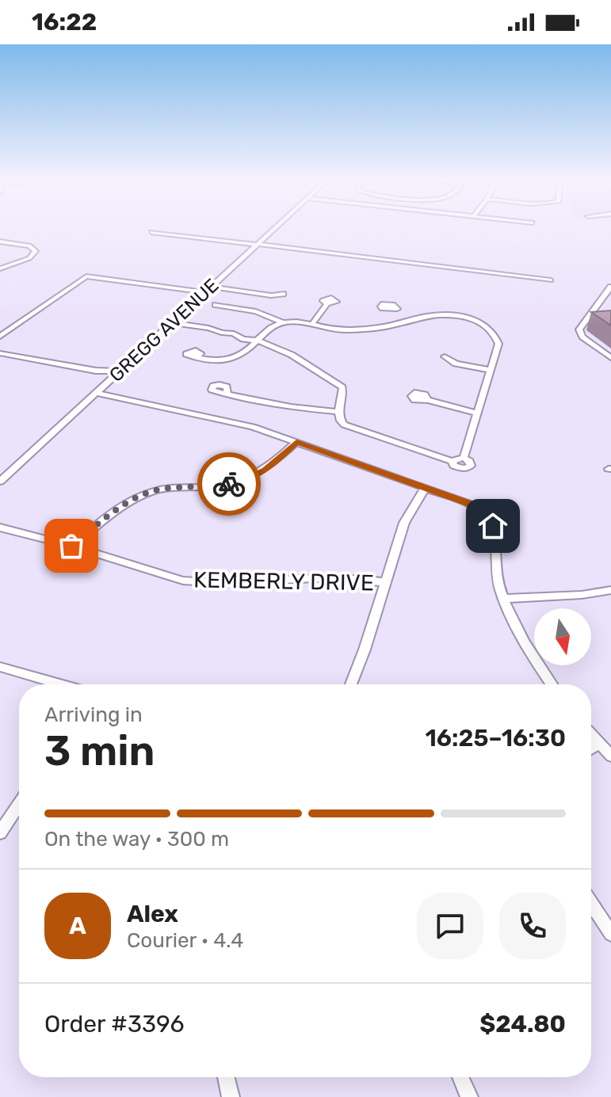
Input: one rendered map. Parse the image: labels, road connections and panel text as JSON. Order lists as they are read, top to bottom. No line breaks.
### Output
{"streets":{"street":["GREGG AVENUE","KEMBERLY DRIVE"]},"north":"bottom","page":{"status":"16:22","heading":["3 min","Arriving in","16:25–16:30"],"panel":["Alex","Courier · 4.4","Order #3396","$24.80"],"bar":"On the way · 300 m","round":"A"}}
